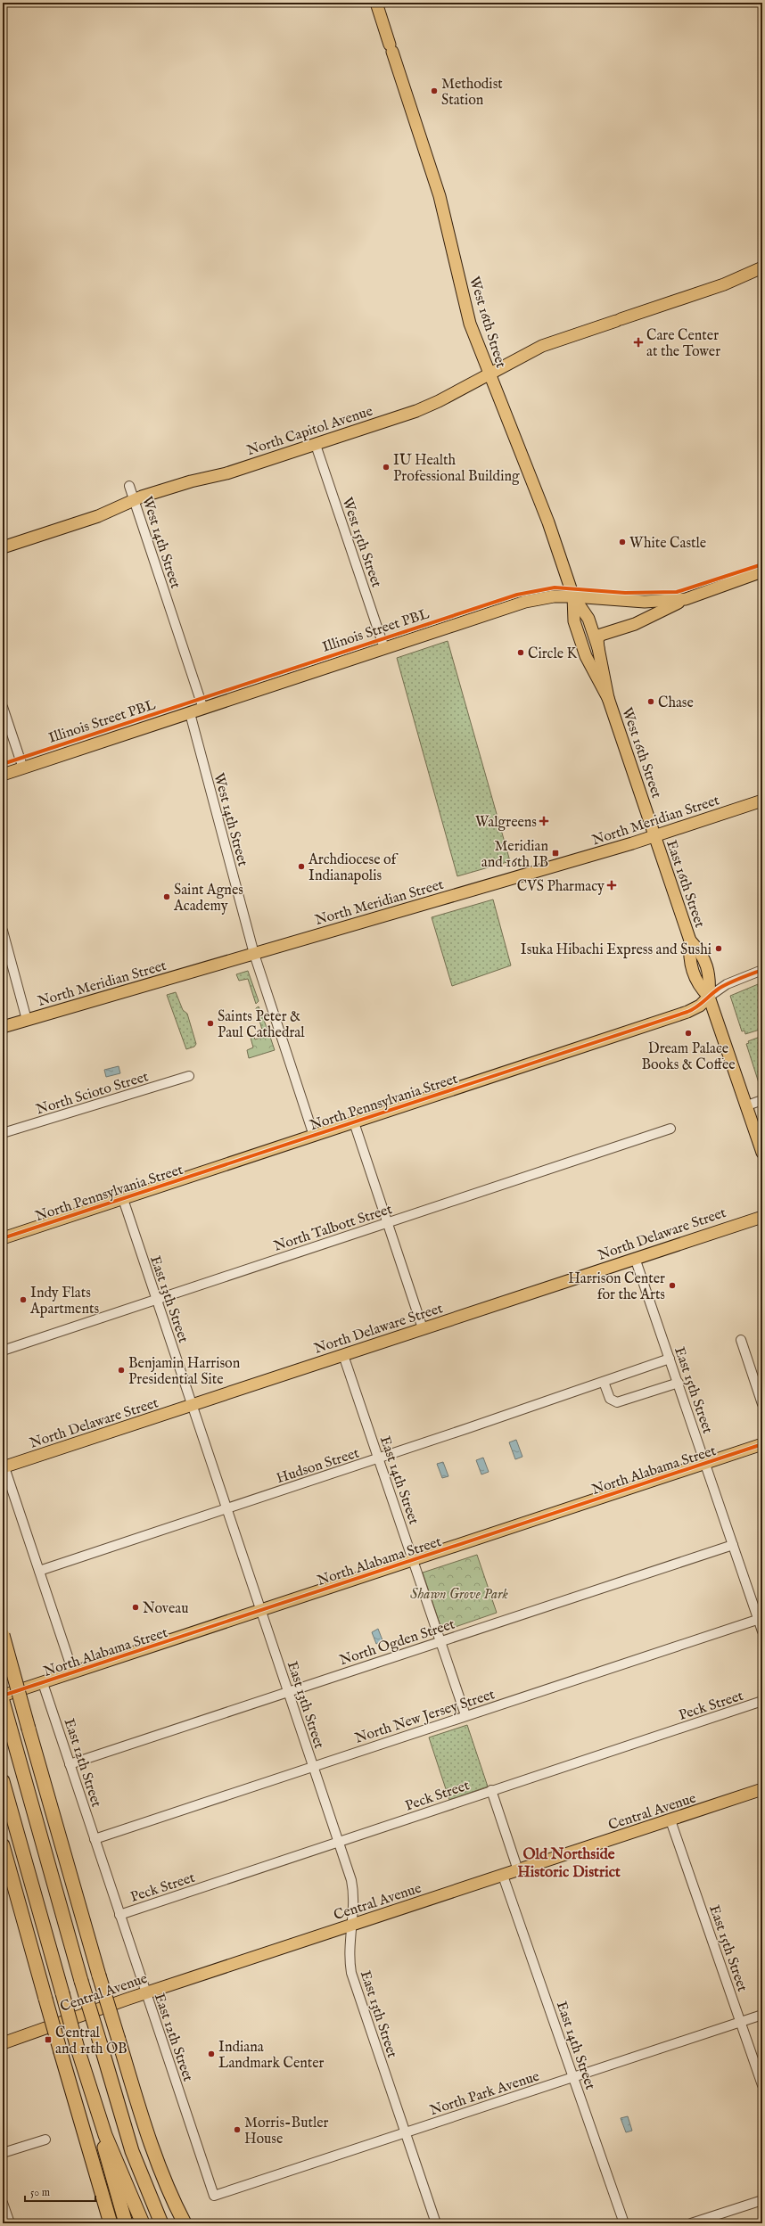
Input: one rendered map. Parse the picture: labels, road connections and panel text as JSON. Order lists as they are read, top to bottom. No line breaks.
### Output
{"streets":{"main road":["West 16th Street","North Capitol Avenue","North Meridian Street","East 16th Street","North Pennsylvania Street","North Delaware Street","North Alabama Street","Central Avenue"],"street":["West 14th Street","West 15th Street","North Scioto Street","North Talbott Street","East 13th Street","East 15th Street","Hudson Street","East 14th Street","North Ogden Street","Peck Street","North New Jersey Street","East 12th Street","North Park Avenue"],"cycle path":["Illinois Street PBL"]},"crossings":[["West 16th Street","North Capitol Avenue"],["West 16th Street","North Meridian Street"],["West 16th Street","East 16th Street"],["North Capitol Avenue","West 14th Street"],["North Capitol Avenue","West 15th Street"],["West 14th Street","North Meridian Street"],["North Meridian Street","East 16th Street"],["East 16th Street","North Pennsylvania Street"],["North Pennsylvania Street","East 13th Street"],["North Talbott Street","East 13th Street"],["North Delaware Street","East 13th Street"],["North Delaware Street","East 15th Street"],["North Delaware Street","East 14th Street"],["East 13th Street","Hudson Street"],["East 13th Street","North Alabama Street"],["East 13th Street","North Ogden Street"],["East 13th Street","Peck Street"],["East 13th Street","North New Jersey Street"],["East 13th Street","Central Avenue"],["East 13th Street","North Park Avenue"],["East 15th Street","Hudson Street"],["East 15th Street","North Alabama Street"],["East 15th Street","North Ogden Street"],["East 15th Street","North New Jersey Street"],["East 15th Street","Central Avenue"],["East 15th Street","North Park Avenue"],["Hudson Street","East 14th Street"],["North Alabama Street","East 14th Street"],["North Alabama Street","East 12th Street"],["East 14th Street","North Ogden Street"],["East 14th Street","North New Jersey Street"],["East 14th Street","Central Avenue"],["East 14th Street","North Park Avenue"],["North Ogden Street","East 12th Street"],["Peck Street","East 12th Street"],["North New Jersey Street","East 12th Street"],["East 12th Street","Central Avenue"],["East 12th Street","North Park Avenue"]],"districts":["Old Northside Historic District"],"parks":["Shawn Grove Park"],"places":{"other":["Methodist Station","IU Health Professional Building","White Castle","Circle K","Chase","Archdiocese of Indianapolis","Saint Agnes Academy","Isuka Hibachi Express and Sushi","Saints Peter & Paul Cathedral","Dream Palace Books & Coffee","Harrison Center for the Arts","Indy Flats Apartments","Benjamin Harrison Presidential Site","Noveau","Indiana Landmark Center","Morris-Butler House"],"health":["Care Center at the Tower","Walgreens","CVS Pharmacy"],"transit":["Meridian and 16th IB","Central and 11th OB"]},"scale_bar":"50 m"}
